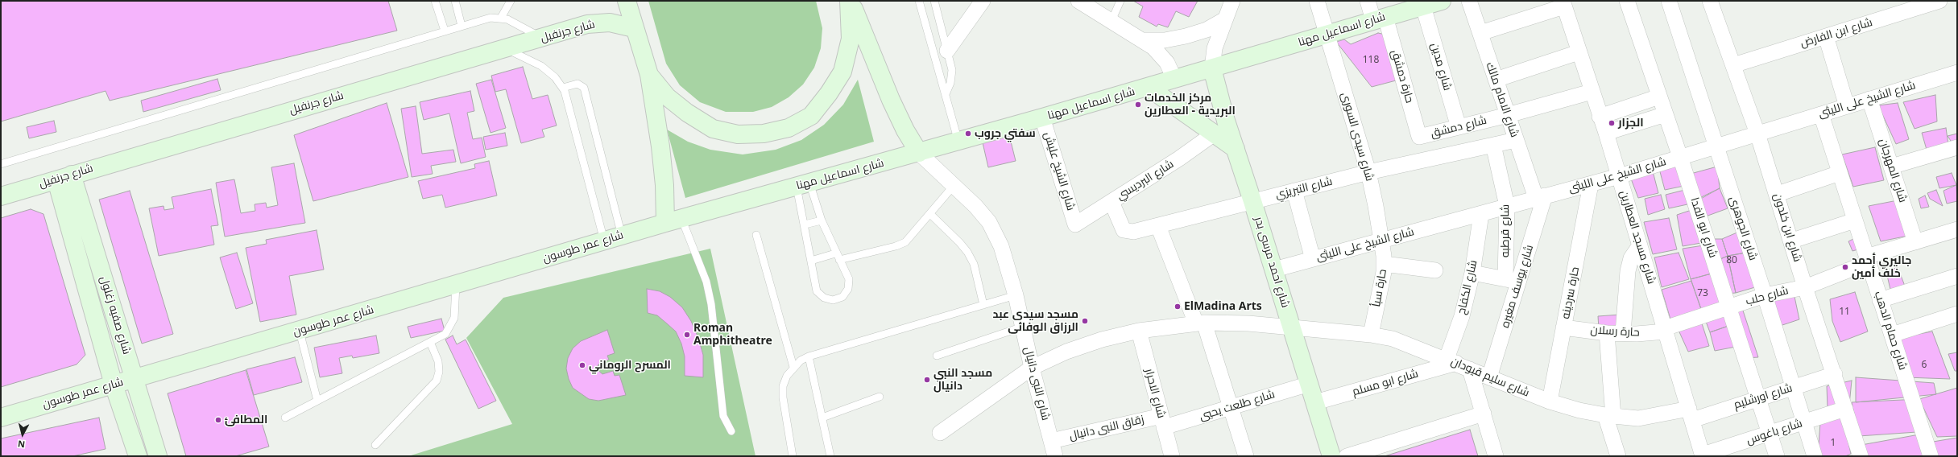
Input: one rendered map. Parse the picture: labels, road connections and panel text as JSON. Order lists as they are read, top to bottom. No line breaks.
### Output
{"streets":{"main road":["شارع اسماعيل مهنا","شارع جرنفيل","شارع عمر طوسون","شارع احمد مرسى بدر","شارع صفيه زغلول"],"street":["شارع ابن الفارض","شارع مدين","حارة دمشق","شارع الامام مالك","شارع الشيخ على الليثى","شارع دمشق","شارع سيدى السورى","شارع المهرجان","شارع الشيخ عليش","شارع البرديسي","شارع التبريزي","شارع ابو الفدا","شارع ابن خلدون","شارع الجوهرى","شارع قرطبه","شارع مسجد العطارين","شارع يوسف مغيره","شارع الكفاح","حارة سبأ","حارة سردينه","شارع حلب","شارع حمام الدهب","حارة رسلان","شارع سليم قيودان","شارع ابو مسلم","شارع النبى دانيال","شارع الاحرار","شارع اورشليم","شارع طلعت يحيي","زقاق النبى دانيال","شارع باغوس"]},"crossings":[["شارع اسماعيل مهنا","شارع مدين"],["شارع اسماعيل مهنا","حارة دمشق"],["شارع اسماعيل مهنا","شارع سيدى السورى"],["شارع اسماعيل مهنا","شارع الشيخ عليش"],["شارع اسماعيل مهنا","شارع عمر طوسون"],["شارع اسماعيل مهنا","شارع احمد مرسى بدر"],["شارع اسماعيل مهنا","شارع النبى دانيال"],["شارع جرنفيل","شارع صفيه زغلول"],["شارع ابن الفارض","شارع ابن خلدون"],["شارع مدين","شارع دمشق"],["حارة دمشق","شارع دمشق"],["شارع الامام مالك","شارع الشيخ على الليثى"],["شارع الامام مالك","شارع دمشق"],["شارع الامام مالك","شارع التبريزي"],["شارع الامام مالك","شارع يوسف مغيره"],["شارع الشيخ على الليثى","شارع سيدى السورى"],["شارع الشيخ على الليثى","شارع المهرجان"],["شارع الشيخ على الليثى","شارع ابو الفدا"],["شارع الشيخ على الليثى","شارع ابن خلدون"],["شارع الشيخ على الليثى","شارع الجوهرى"],["شارع الشيخ على الليثى","شارع قرطبه"],["شارع الشيخ على الليثى","شارع مسجد العطارين"],["شارع الشيخ على الليثى","شارع احمد مرسى بدر"],["شارع الشيخ على الليثى","شارع يوسف مغيره"],["شارع الشيخ على الليثى","شارع الكفاح"],["شارع الشيخ على الليثى","حارة سبأ"],["شارع الشيخ على الليثى","حارة سردينه"],["شارع الشيخ على الليثى","شارع حمام الدهب"],["شارع دمشق","شارع مسجد العطارين"],["شارع سيدى السورى","شارع التبريزي"],["شارع سيدى السورى","حارة سبأ"],["شارع المهرجان","شارع حلب"],["شارع الشيخ عليش","شارع البرديسي"],["شارع البرديسي","شارع التبريزي"],["شارع التبريزي","شارع قرطبه"],["شارع التبريزي","شارع احمد مرسى بدر"],["شارع ابو الفدا","شارع حلب"],["شارع ابو الفدا","شارع اورشليم"],["شارع ابو الفدا","شارع باغوس"],["شارع ابن خلدون","شارع حلب"],["شارع ابن خلدون","شارع اورشليم"],["شارع ابن خلدون","شارع باغوس"],["شارع الجوهرى","شارع حلب"],["شارع الجوهرى","شارع اورشليم"],["شارع الجوهرى","شارع باغوس"],["شارع قرطبه","شارع يوسف مغيره"],["شارع مسجد العطارين","شارع حلب"],["شارع مسجد العطارين","حارة رسلان"],["شارع مسجد العطارين","شارع سليم قيودان"],["شارع مسجد العطارين","شارع اورشليم"],["شارع مسجد العطارين","شارع باغوس"],["شارع عمر طوسون","شارع صفيه زغلول"],["شارع احمد مرسى بدر","شارع سليم قيودان"],["شارع احمد مرسى بدر","شارع ابو مسلم"],["شارع احمد مرسى بدر","شارع طلعت يحيي"],["شارع يوسف مغيره","شارع سليم قيودان"],["شارع الكفاح","شارع سليم قيودان"],["شارع الكفاح","شارع ابو مسلم"],["حارة سبأ","شارع سليم قيودان"],["حارة سردينه","حارة رسلان"],["حارة سردينه","شارع سليم قيودان"],["شارع حلب","شارع حمام الدهب"],["شارع حلب","حارة رسلان"],["شارع سليم قيودان","شارع ابو مسلم"],["شارع سليم قيودان","شارع النبى دانيال"],["شارع سليم قيودان","شارع الاحرار"],["شارع سليم قيودان","شارع اورشليم"],["شارع النبى دانيال","زقاق النبى دانيال"],["شارع الاحرار","شارع طلعت يحيي"],["شارع الاحرار","زقاق النبى دانيال"],["شارع طلعت يحيي","زقاق النبى دانيال"]],"places":["مركز الخدمات البريدية - العطارين","الجزار","سفتي جروب","جاليري أحمد خلف أمين","ElMadina Arts","مسجد سيدى عبد الرزاق الوفائى","Roman Amphitheatre","المسرح الروماني","مسجد النبي دانيال","المطافئ"],"house_numbers":["118","80","73","11","6","1"],"north":"bottom"}
